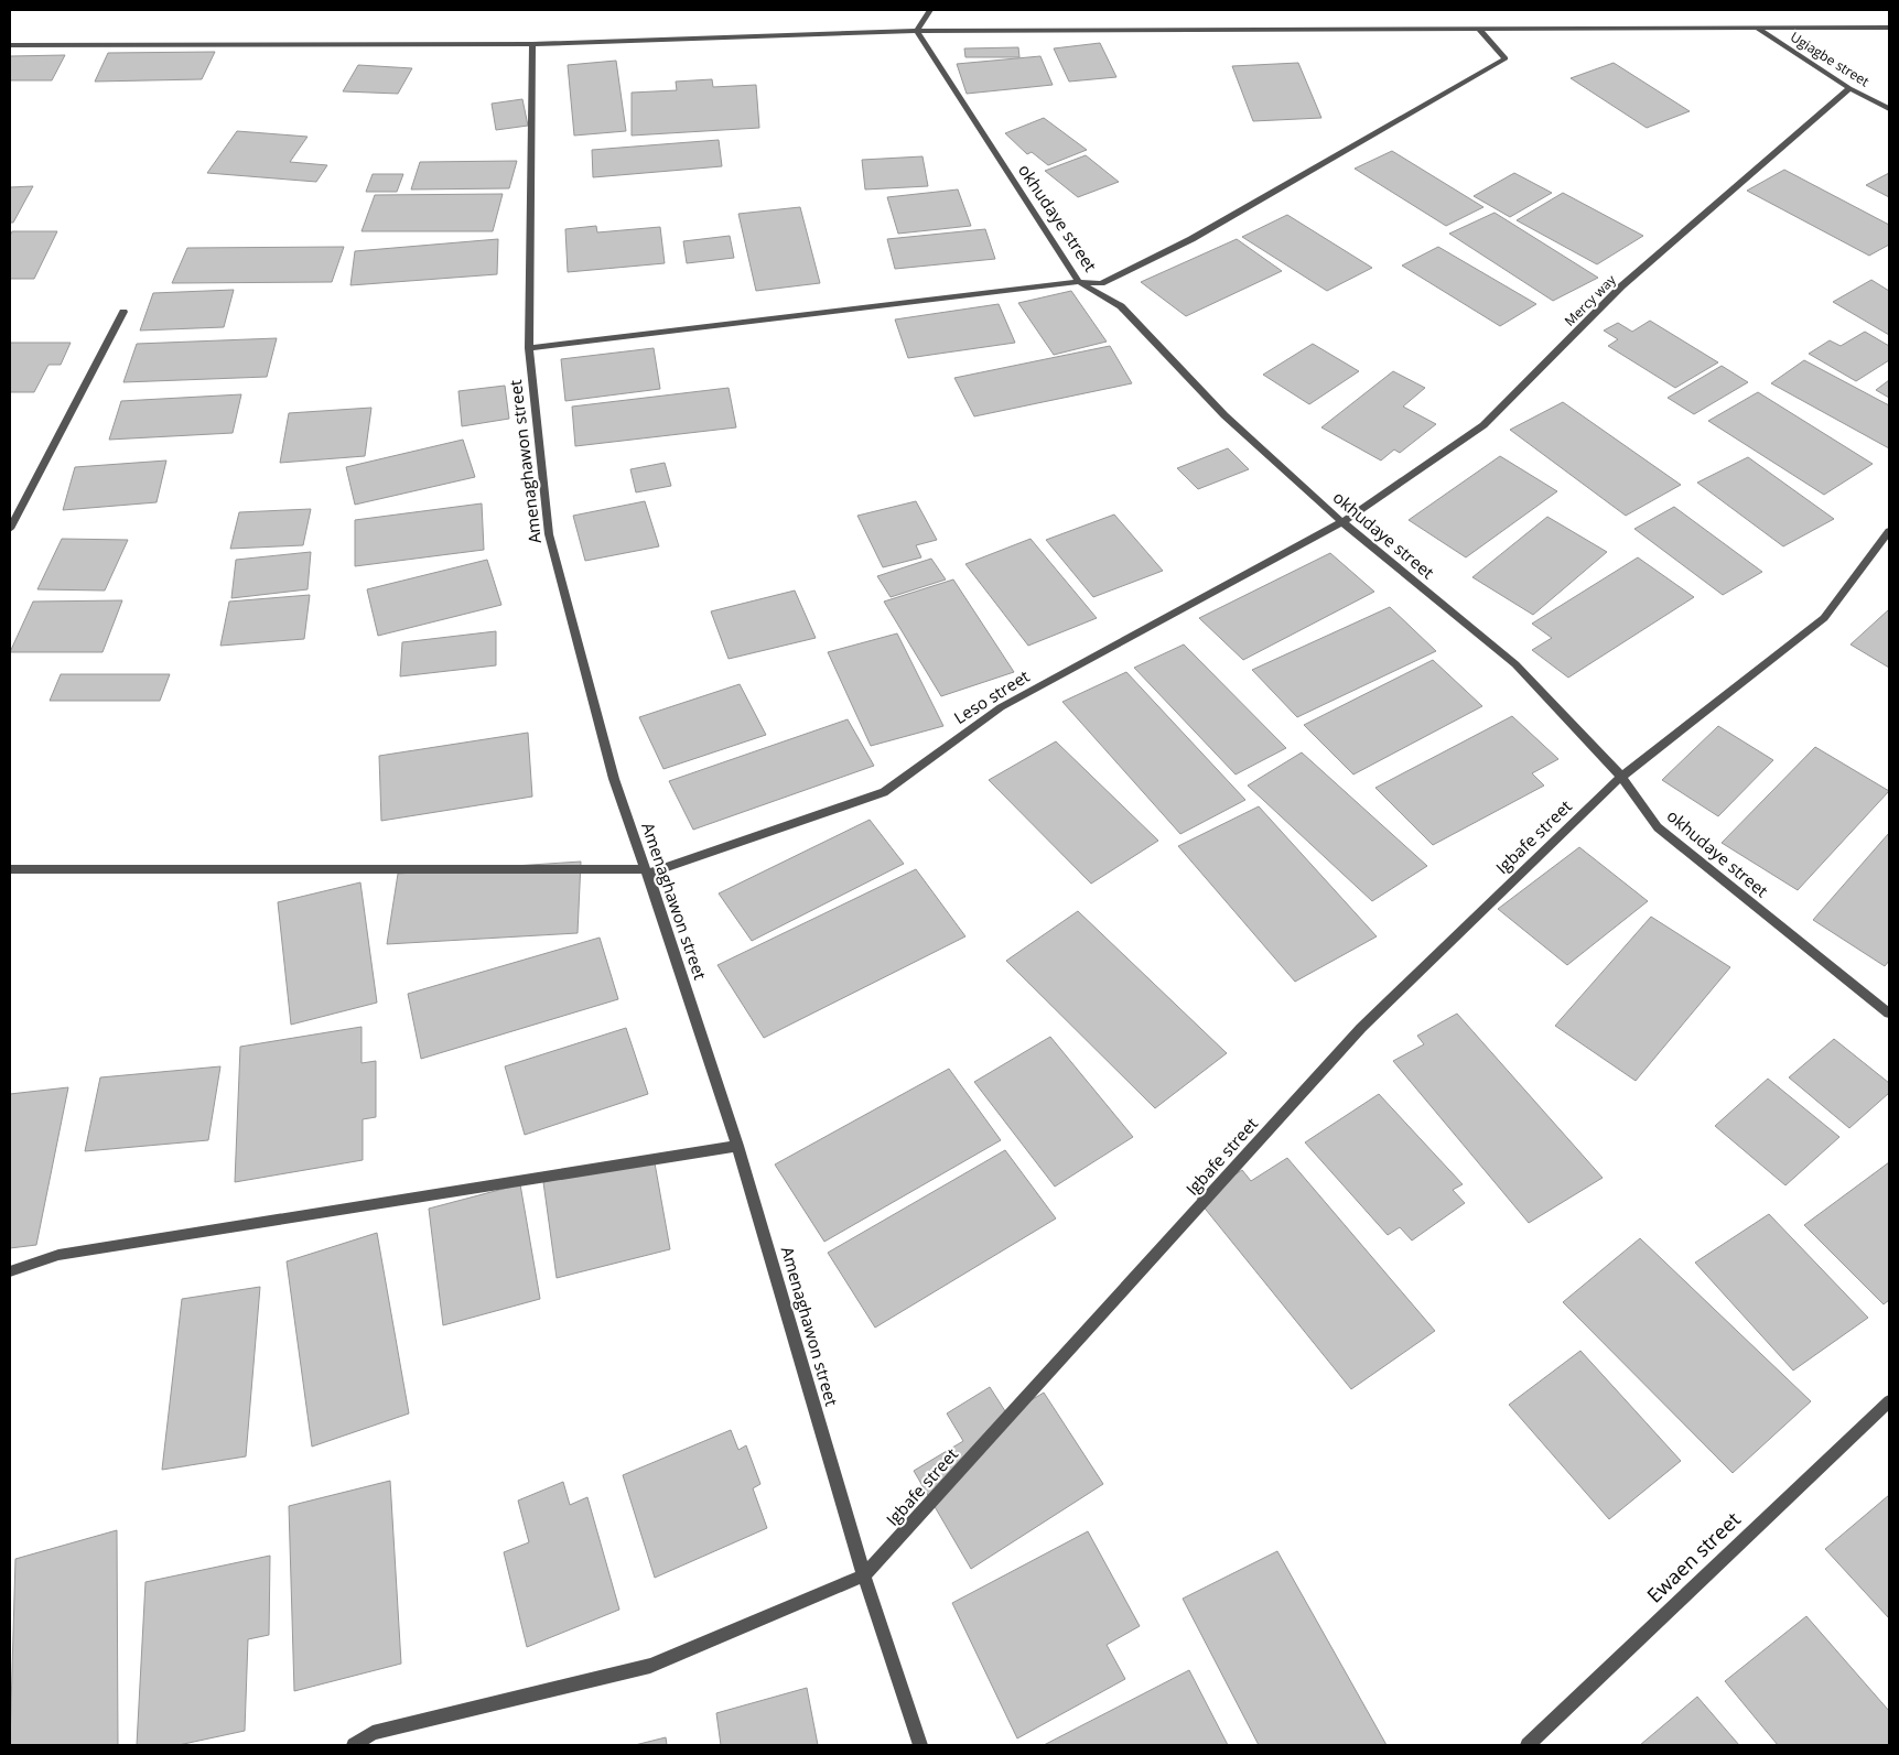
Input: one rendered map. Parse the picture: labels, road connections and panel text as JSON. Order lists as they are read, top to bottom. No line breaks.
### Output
{"streets":{"street":["Ugiagbe street","okhudaye street","Mercy way","Amenaghawon street","Leso street","Igbafe street","Ewaen street"]},"crossings":[["Ugiagbe street","Mercy way"],["okhudaye street","Mercy way"],["okhudaye street","Leso street"],["okhudaye street","Igbafe street"],["Mercy way","Leso street"],["Amenaghawon street","Leso street"],["Amenaghawon street","Igbafe street"]]}
